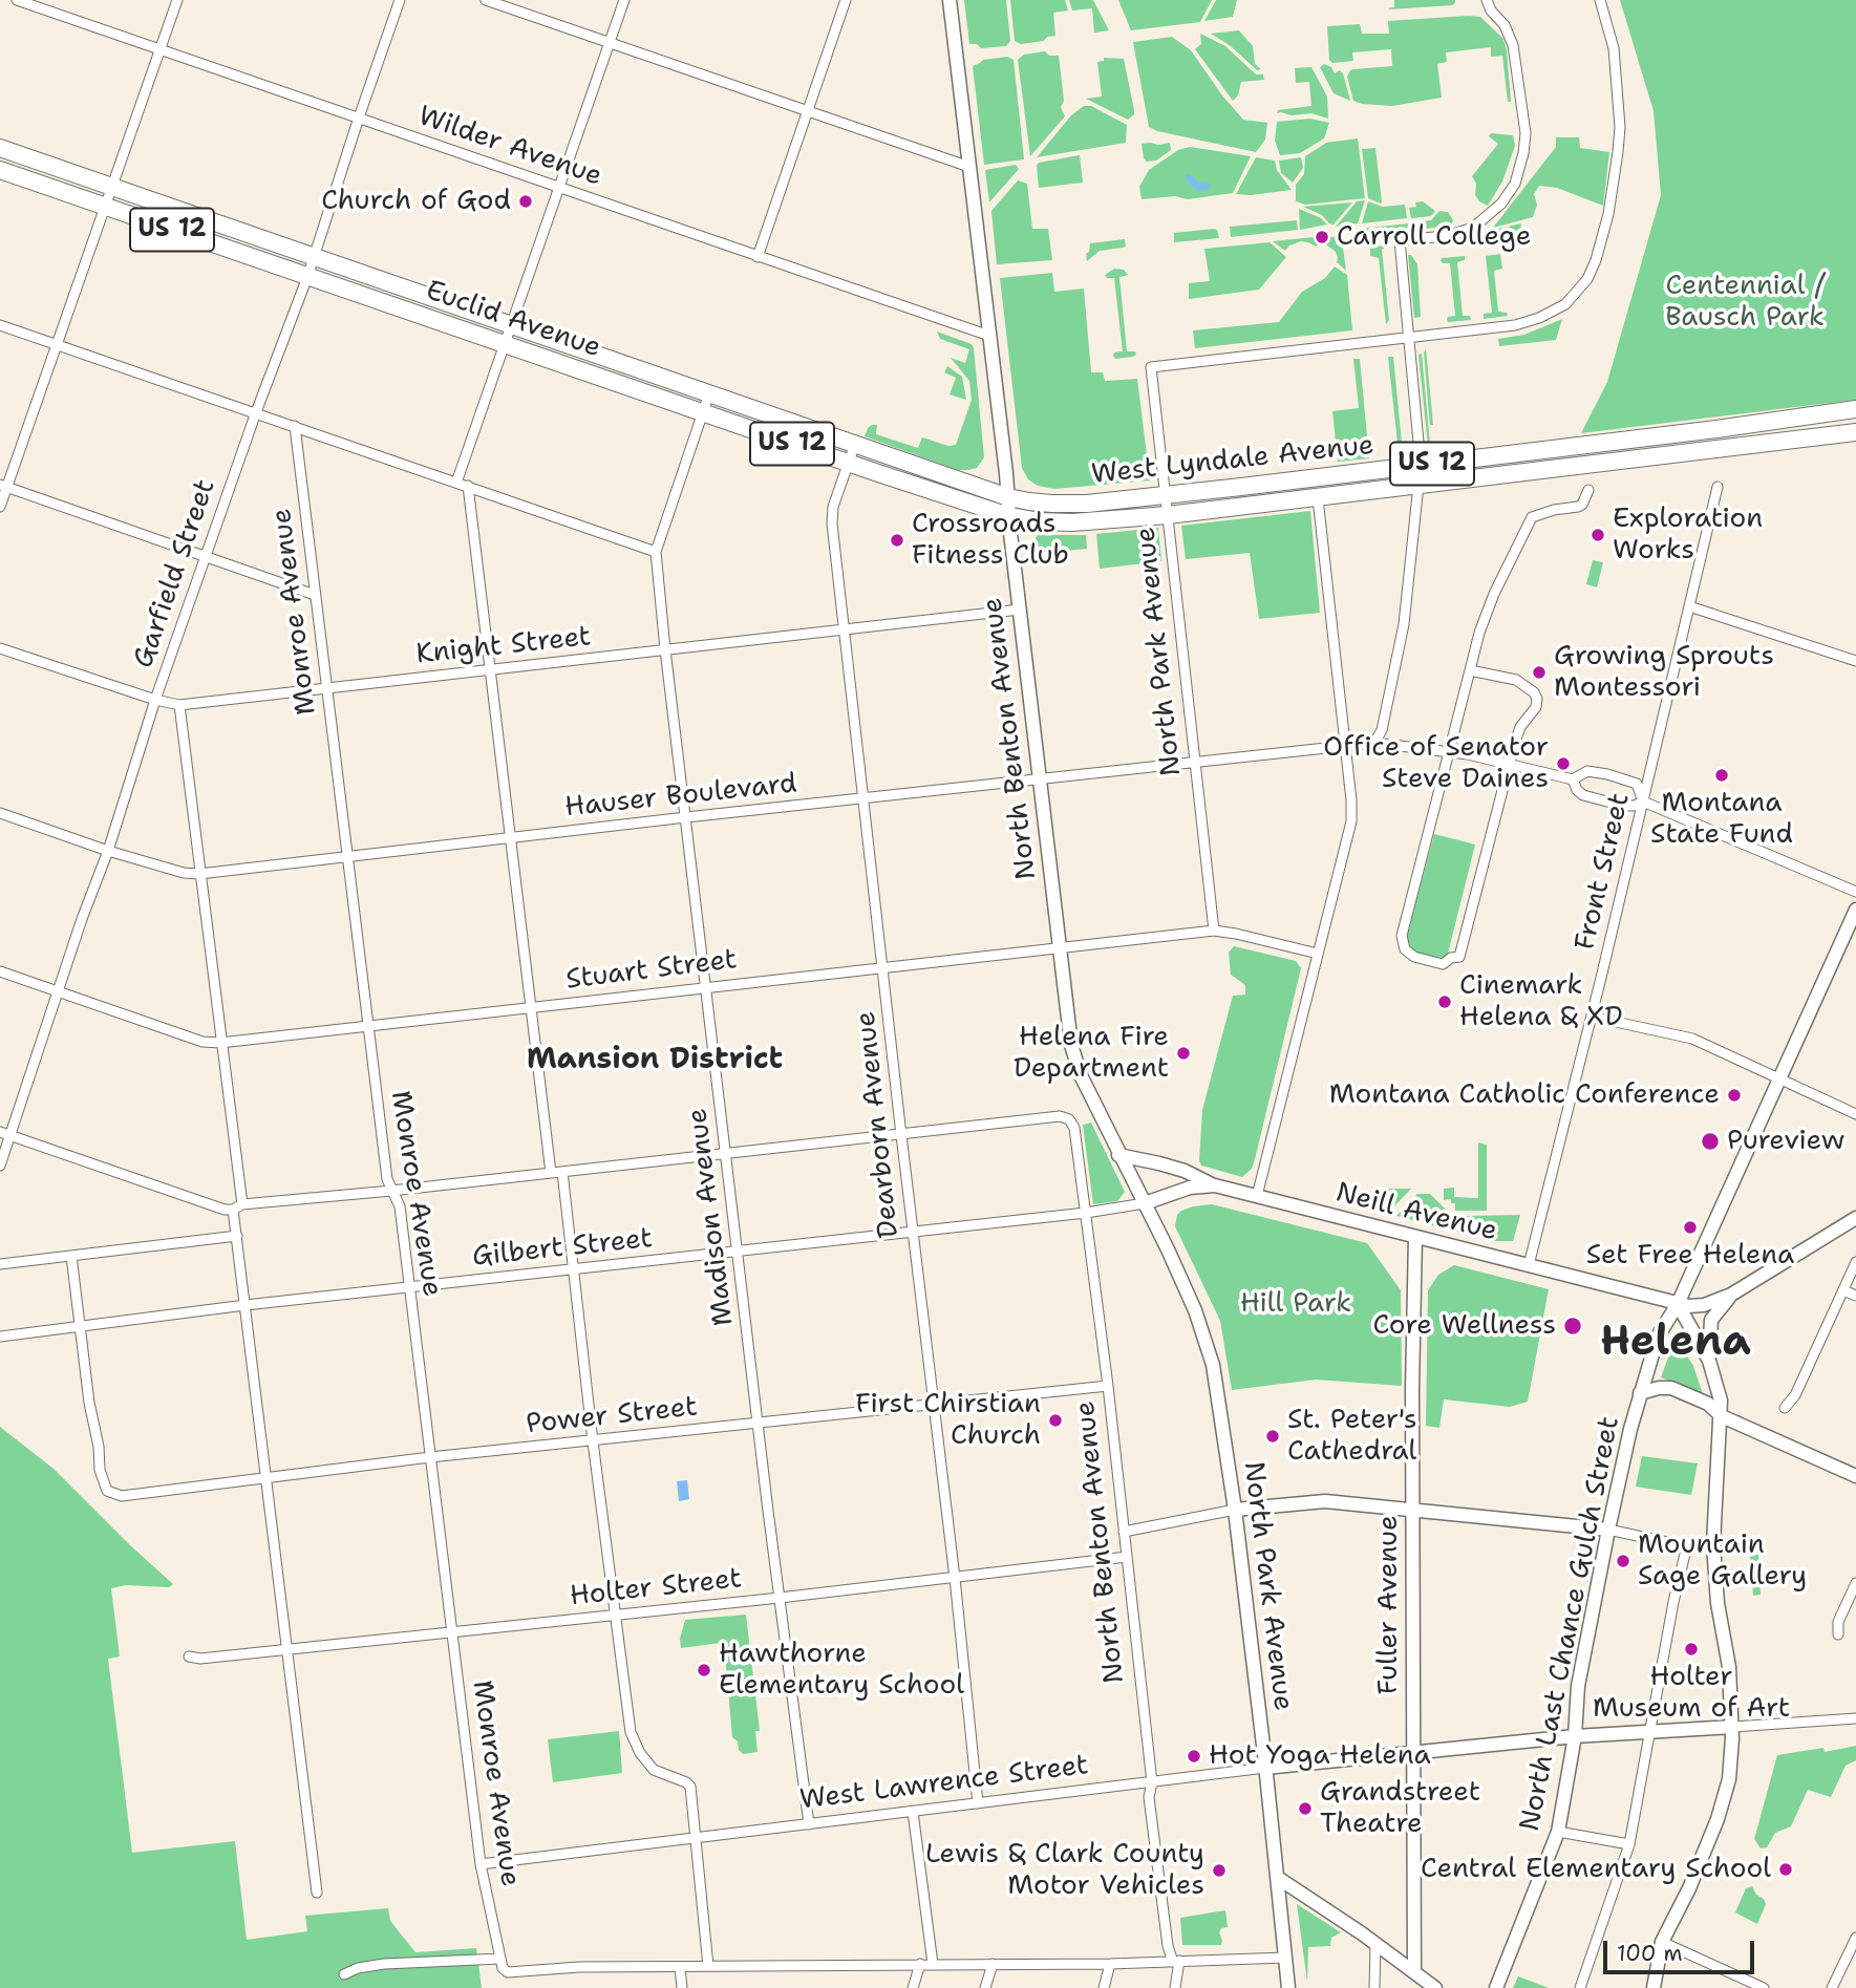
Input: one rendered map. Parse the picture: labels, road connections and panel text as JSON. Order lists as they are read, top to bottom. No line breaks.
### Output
{"streets":{"highway":["US 12","Euclid Avenue","West Lyndale Avenue"],"street":["Wilder Avenue","Garfield Street","Monroe Avenue","Knight Street","North Park Avenue","North Benton Avenue","Hauser Boulevard","Front Street","Stuart Street","Dearborn Avenue","Neill Avenue","Madison Avenue","Gilbert Street","Power Street","Holter Street","Fuller Avenue","North Last Chance Gulch Street","West Lawrence Street"]},"crossings":[["Wilder Avenue","Garfield Street"],["Wilder Avenue","North Benton Avenue"],["Euclid Avenue","West Lyndale Avenue"],["Euclid Avenue","Garfield Street"],["Euclid Avenue","North Benton Avenue"],["Euclid Avenue","Dearborn Avenue"],["Euclid Avenue","Madison Avenue"],["West Lyndale Avenue","North Park Avenue"],["West Lyndale Avenue","North Benton Avenue"],["Garfield Street","Knight Street"],["Garfield Street","Hauser Boulevard"],["Garfield Street","Stuart Street"],["Monroe Avenue","Knight Street"],["Monroe Avenue","Hauser Boulevard"],["Monroe Avenue","Stuart Street"],["Monroe Avenue","Gilbert Street"],["Monroe Avenue","Power Street"],["Monroe Avenue","Holter Street"],["Monroe Avenue","West Lawrence Street"],["Knight Street","North Benton Avenue"],["Knight Street","Dearborn Avenue"],["Knight Street","Madison Avenue"],["North Park Avenue","North Benton Avenue"],["North Park Avenue","Hauser Boulevard"],["North Park Avenue","Stuart Street"],["North Park Avenue","Neill Avenue"],["North Park Avenue","West Lawrence Street"],["North Benton Avenue","Hauser Boulevard"],["North Benton Avenue","Stuart Street"],["North Benton Avenue","Dearborn Avenue"],["North Benton Avenue","Gilbert Street"],["North Benton Avenue","Power Street"],["North Benton Avenue","Holter Street"],["North Benton Avenue","West Lawrence Street"],["Hauser Boulevard","Dearborn Avenue"],["Hauser Boulevard","Madison Avenue"],["Front Street","Neill Avenue"],["Stuart Street","Dearborn Avenue"],["Stuart Street","Madison Avenue"],["Dearborn Avenue","Gilbert Street"],["Dearborn Avenue","Power Street"],["Dearborn Avenue","Holter Street"],["Dearborn Avenue","West Lawrence Street"],["Neill Avenue","Fuller Avenue"],["Neill Avenue","North Last Chance Gulch Street"],["Madison Avenue","Gilbert Street"],["Madison Avenue","Power Street"],["Madison Avenue","Holter Street"],["Madison Avenue","West Lawrence Street"],["Gilbert Street","Power Street"],["Fuller Avenue","West Lawrence Street"],["North Last Chance Gulch Street","West Lawrence Street"]],"districts":["Mansion District","Helena"],"parks":["Centennial / Bausch Park","Hill Park"],"places":["Church of God","Carroll College","Exploration Works","Crossroads Fitness Club","Growing Sprouts Montessori","Office of Senator Steve Daines","Montana State Fund","Cinemark Helena & XD","Helena Fire Department","Montana Catholic Conference","Pureview","Set Free Helena","Core Wellness","First Chirstian Church","St. Peter's Cathedral","Mountain Sage Gallery","Holter Museum of Art","Hawthorne Elementary School","Hot Yoga Helena","Grandstreet Theatre","Central Elementary School","Lewis & Clark County Motor Vehicles"],"scale_bar":"100 m"}
